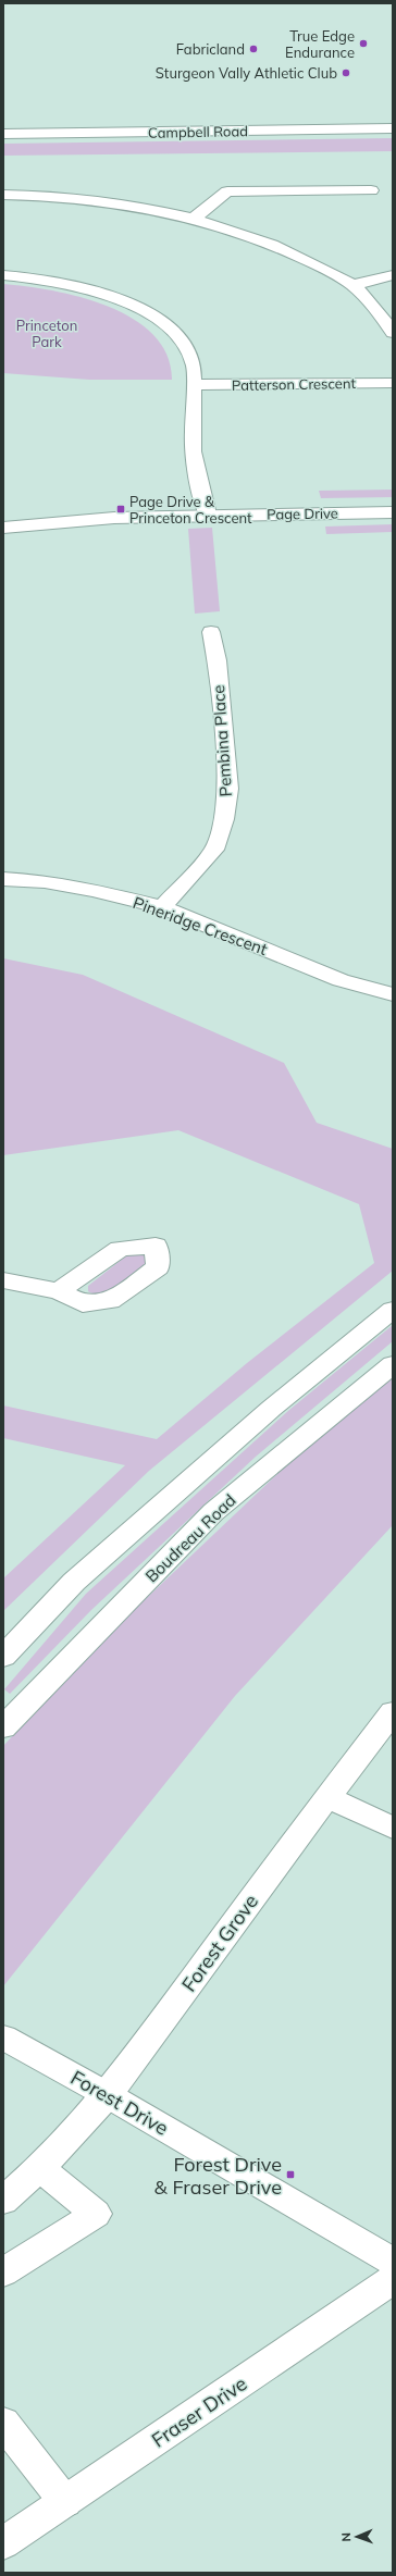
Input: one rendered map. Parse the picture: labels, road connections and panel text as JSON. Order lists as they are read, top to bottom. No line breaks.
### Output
{"streets":{"street":["Campbell Road","Patterson Crescent","Page Drive","Pembina Place","Pineridge Crescent","Boudreau Road","Forest Grove","Forest Drive","Fraser Drive"]},"crossings":[["Pembina Place","Pineridge Crescent"],["Forest Grove","Forest Drive"]],"parks":["Princeton Park"],"places":{"other":["True Edge Endurance","Fabricland","Sturgeon Vally Athletic Club"],"transit":["Page Drive & Princeton Crescent","Forest Drive & Fraser Drive"]},"north":"left"}
